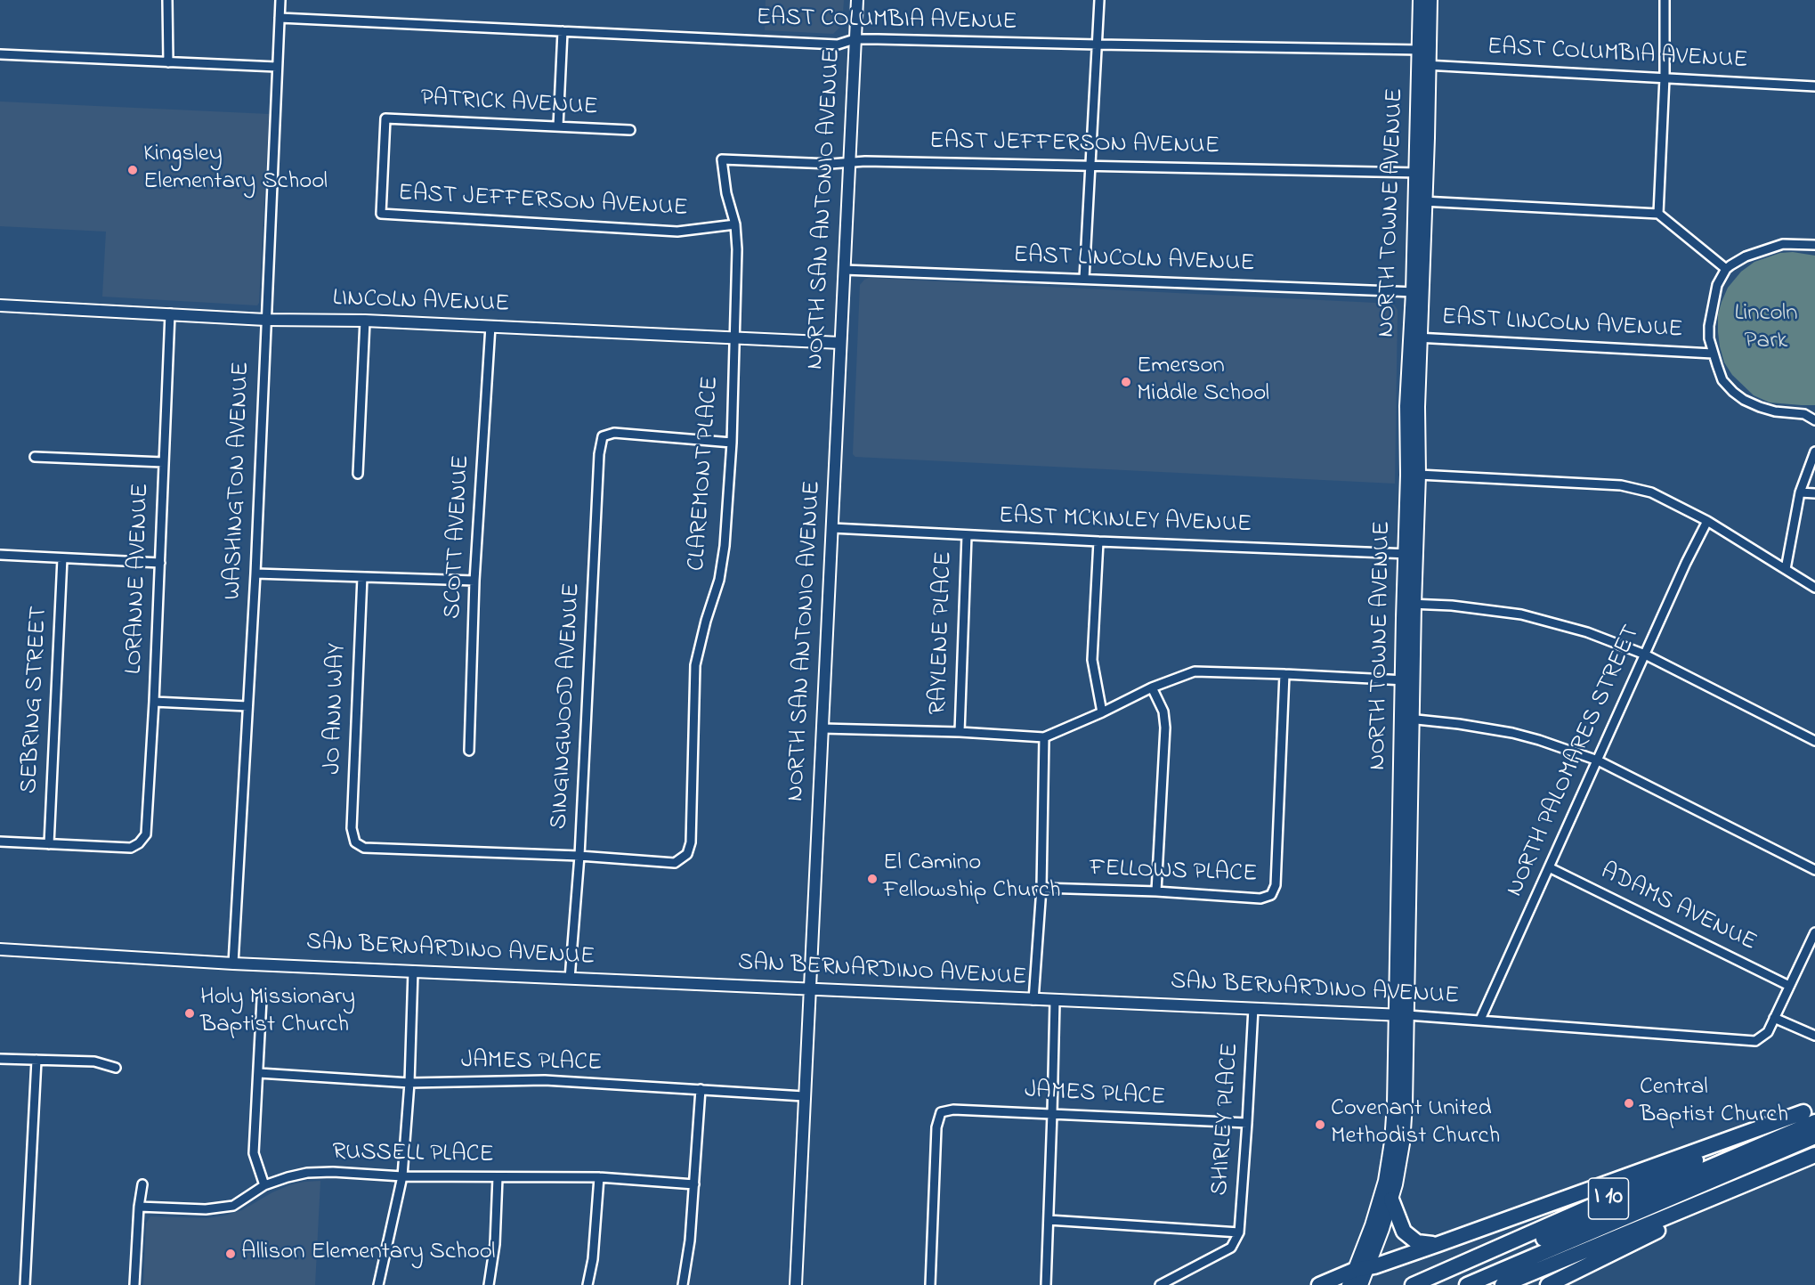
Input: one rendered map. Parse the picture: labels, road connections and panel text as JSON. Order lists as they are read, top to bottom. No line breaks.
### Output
{"streets":{"highway":["I 10"],"main road":["NORTH SAN ANTONIO AVENUE","NORTH TOWNE AVENUE","LINCOLN AVENUE","SAN BERNARDINO AVENUE"],"street":["EAST COLUMBIA AVENUE","PATRICK AVENUE","EAST JEFFERSON AVENUE","EAST LINCOLN AVENUE","CLAREMONT PLACE","WASHINGTON AVENUE","EAST MCKINLEY AVENUE","SCOTT AVENUE","LORANNE AVENUE","RAYLENE PLACE","SEBRING STREET","SINGINGWOOD AVENUE","JO ANN WAY","NORTH PALOMARES STREET","FELLOWS PLACE","ADAMS AVENUE","JAMES PLACE","SHIRLEY PLACE","RUSSELL PLACE"]},"crossings":[["EAST COLUMBIA AVENUE","NORTH SAN ANTONIO AVENUE"],["EAST COLUMBIA AVENUE","NORTH TOWNE AVENUE"],["EAST COLUMBIA AVENUE","WASHINGTON AVENUE"],["PATRICK AVENUE","EAST JEFFERSON AVENUE"],["EAST JEFFERSON AVENUE","NORTH SAN ANTONIO AVENUE"],["EAST JEFFERSON AVENUE","NORTH TOWNE AVENUE"],["EAST JEFFERSON AVENUE","CLAREMONT PLACE"],["NORTH SAN ANTONIO AVENUE","EAST LINCOLN AVENUE"],["NORTH SAN ANTONIO AVENUE","LINCOLN AVENUE"],["NORTH SAN ANTONIO AVENUE","EAST MCKINLEY AVENUE"],["NORTH SAN ANTONIO AVENUE","SAN BERNARDINO AVENUE"],["NORTH SAN ANTONIO AVENUE","JAMES PLACE"],["NORTH TOWNE AVENUE","EAST LINCOLN AVENUE"],["NORTH TOWNE AVENUE","EAST MCKINLEY AVENUE"],["NORTH TOWNE AVENUE","SAN BERNARDINO AVENUE"],["LINCOLN AVENUE","CLAREMONT PLACE"],["LINCOLN AVENUE","WASHINGTON AVENUE"],["LINCOLN AVENUE","SCOTT AVENUE"],["LINCOLN AVENUE","LORANNE AVENUE"],["CLAREMONT PLACE","SINGINGWOOD AVENUE"],["CLAREMONT PLACE","JO ANN WAY"],["WASHINGTON AVENUE","SAN BERNARDINO AVENUE"],["EAST MCKINLEY AVENUE","RAYLENE PLACE"],["LORANNE AVENUE","SEBRING STREET"],["SINGINGWOOD AVENUE","JO ANN WAY"],["SINGINGWOOD AVENUE","SAN BERNARDINO AVENUE"],["NORTH PALOMARES STREET","ADAMS AVENUE"],["NORTH PALOMARES STREET","SAN BERNARDINO AVENUE"],["SAN BERNARDINO AVENUE","SHIRLEY PLACE"],["JAMES PLACE","SHIRLEY PLACE"]],"parks":["Lincoln Park"],"places":["Kingsley Elementary School","Emerson Middle School","El Camino Fellowship Church","Holy Missionary Baptist Church","Central Baptist Church","Covenant United Methodist Church","Allison Elementary School"]}
